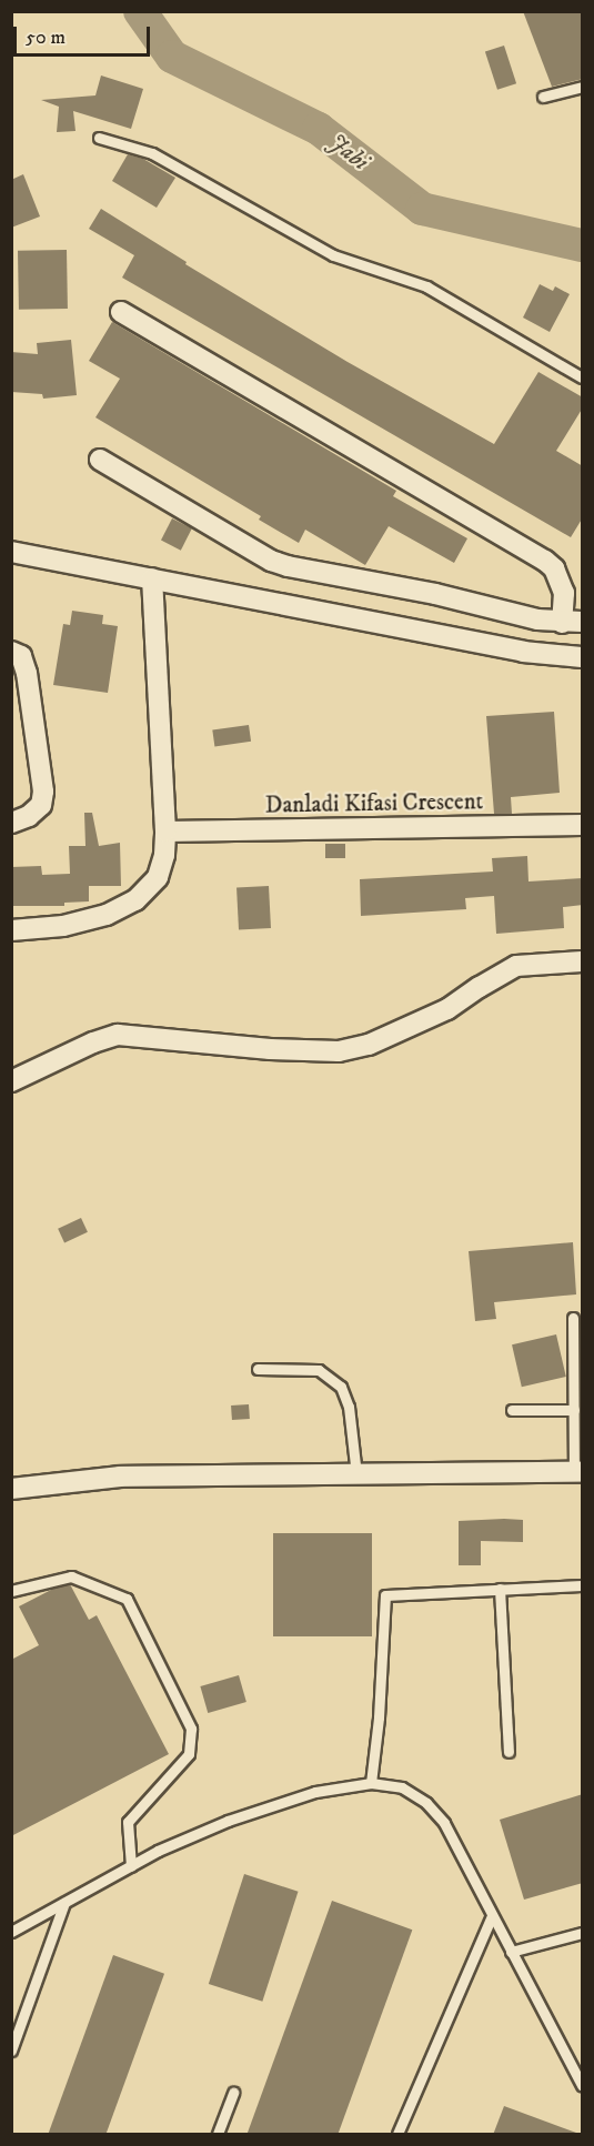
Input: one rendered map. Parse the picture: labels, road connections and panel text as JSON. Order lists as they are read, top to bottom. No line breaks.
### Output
{"streets":{"street":["Danladi Kifasi Crescent"]},"water":["Jabi"],"scale_bar":"50 m"}
